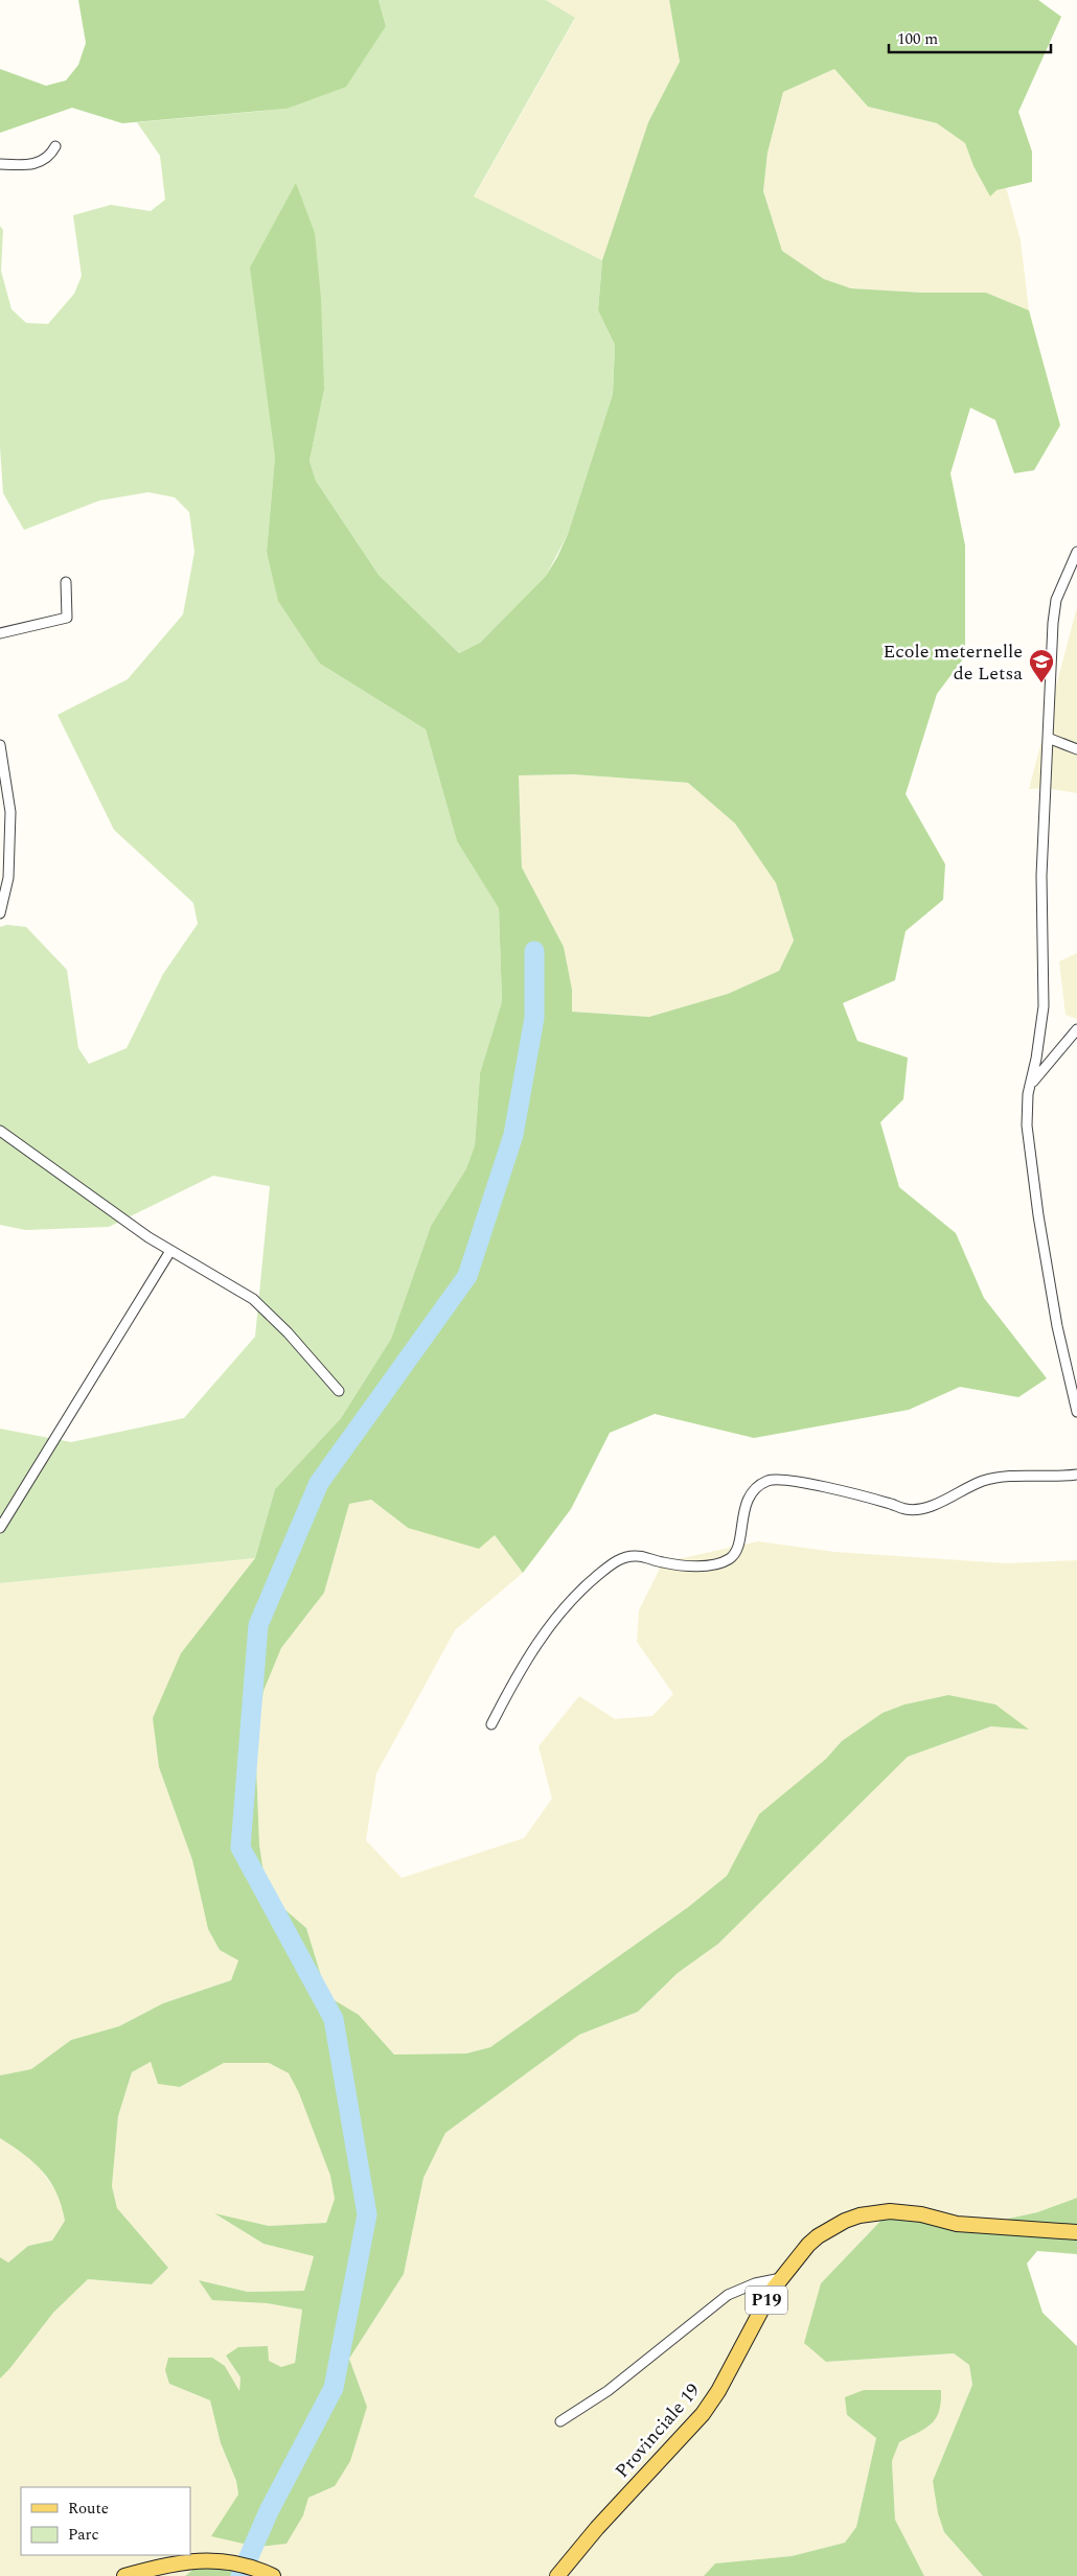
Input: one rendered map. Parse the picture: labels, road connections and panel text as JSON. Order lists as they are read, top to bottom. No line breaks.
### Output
{"streets":{"main road":["P19","Provinciale 19"]},"places":{"school or university":["Ecole meternelle de Letsa"]},"legend":["Route","Parc"],"scale_bar":"100 m"}
